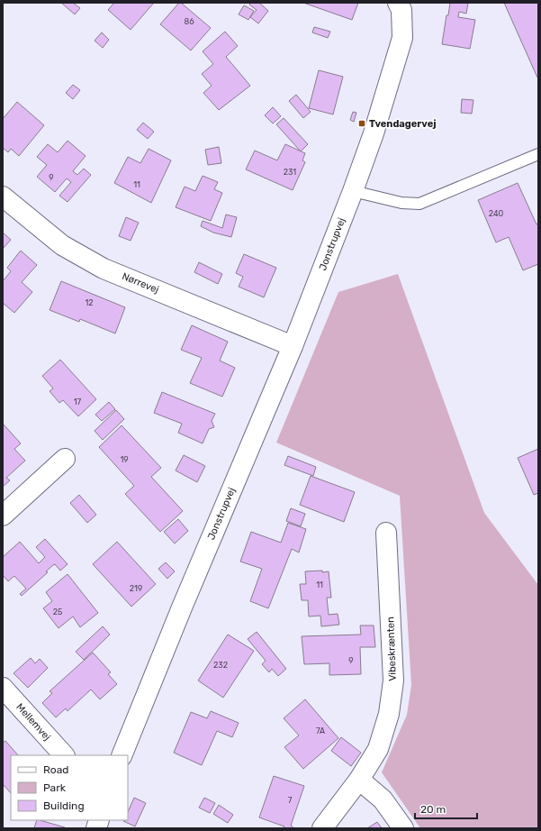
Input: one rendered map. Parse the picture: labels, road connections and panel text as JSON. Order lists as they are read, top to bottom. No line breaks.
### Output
{"streets":{"street":["Jonstrupvej","Nørrevej","Vibeskrænten","Mellemvej"]},"crossings":[["Jonstrupvej","Nørrevej"]],"places":{"transit":["Tvendagervej"]},"house_numbers":["86","231","9","11","240","12","17","19","11","219","25","9","232","7A","7"],"legend":["Road","Park","Building"],"scale_bar":"20 m"}
